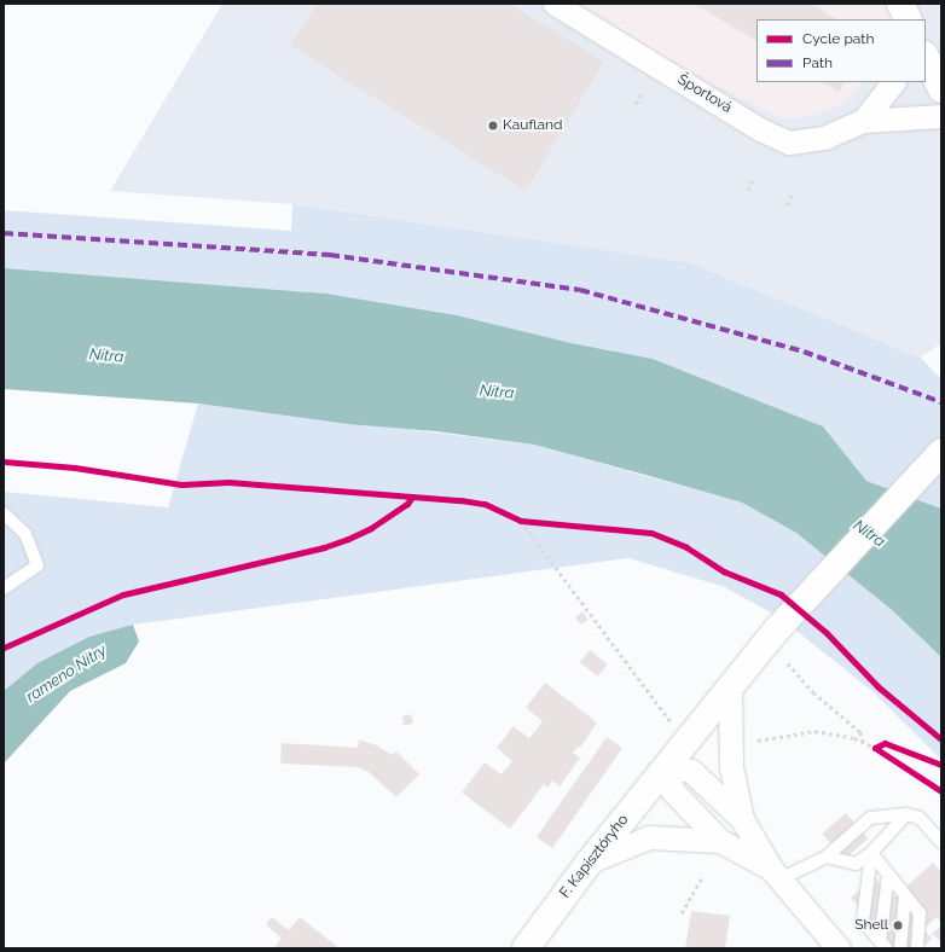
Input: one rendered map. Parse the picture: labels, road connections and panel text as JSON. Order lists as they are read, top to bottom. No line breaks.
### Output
{"streets":{"main road":["F. Kapisztóryho"],"street":["Športová"]},"water":["Nitra","rameno Nitry"],"places":["Kaufland","Shell"],"legend":["Cycle path","Path"]}
